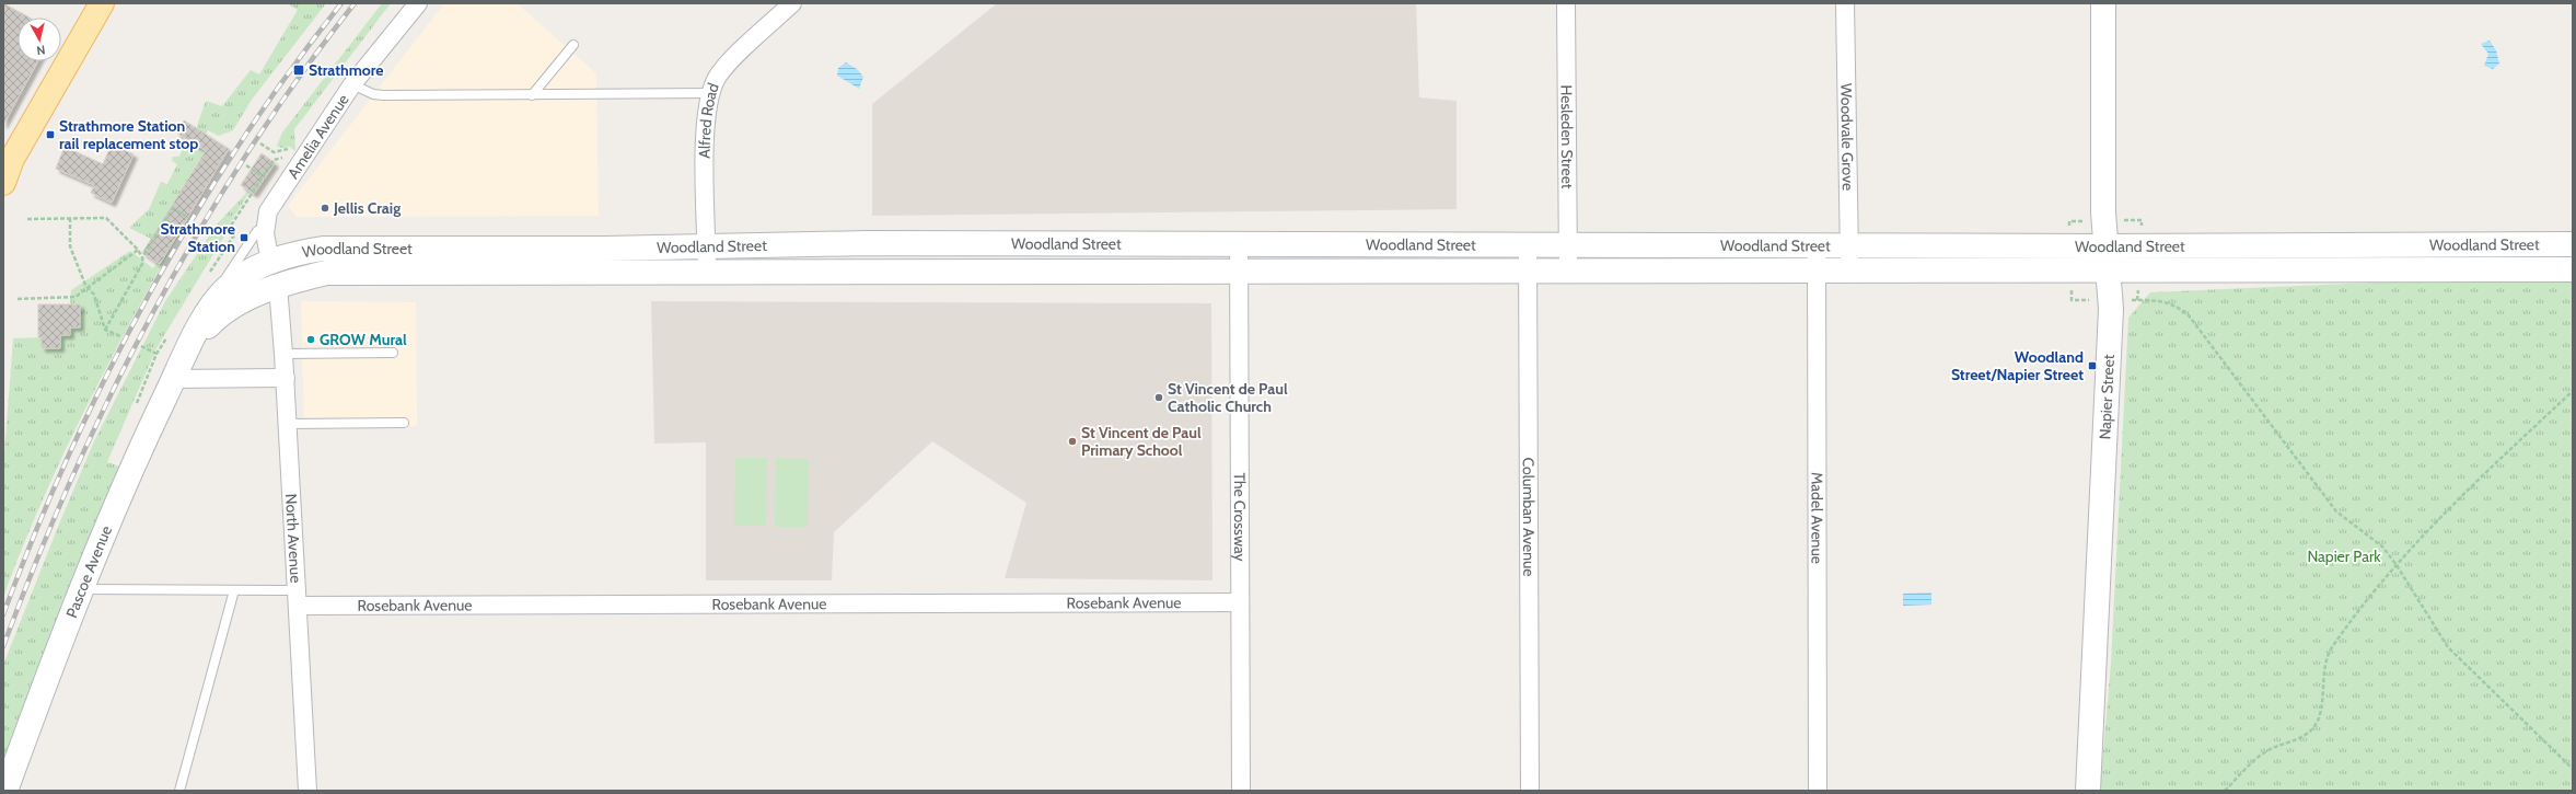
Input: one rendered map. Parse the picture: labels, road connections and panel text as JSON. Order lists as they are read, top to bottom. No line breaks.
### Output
{"streets":{"main road":["Woodland Street","Napier Street","Pascoe Avenue"],"street":["Alfred Road","Amelia Avenue","Hesleden Street","Woodvale Grove","The Crossway","Columban Avenue","Madel Avenue","North Avenue","Rosebank Avenue"]},"crossings":[["Alfred Road","Woodland Street"],["Amelia Avenue","Woodland Street"],["Amelia Avenue","Pascoe Avenue"],["Hesleden Street","Woodland Street"],["Woodvale Grove","Woodland Street"],["Woodland Street","Napier Street"],["Woodland Street","The Crossway"],["Woodland Street","Columban Avenue"],["Woodland Street","Madel Avenue"],["Woodland Street","North Avenue"],["Woodland Street","Pascoe Avenue"],["The Crossway","Rosebank Avenue"],["North Avenue","Pascoe Avenue"],["North Avenue","Rosebank Avenue"]],"parks":["Napier Park"],"places":{"transit":["Strathmore","Strathmore Station rail replacement stop","Strathmore Station","Woodland Street/Napier Street"],"other":["Jellis Craig","GROW Mural","St Vincent de Paul Catholic Church","St Vincent de Paul Primary School"]},"north":"bottom"}
